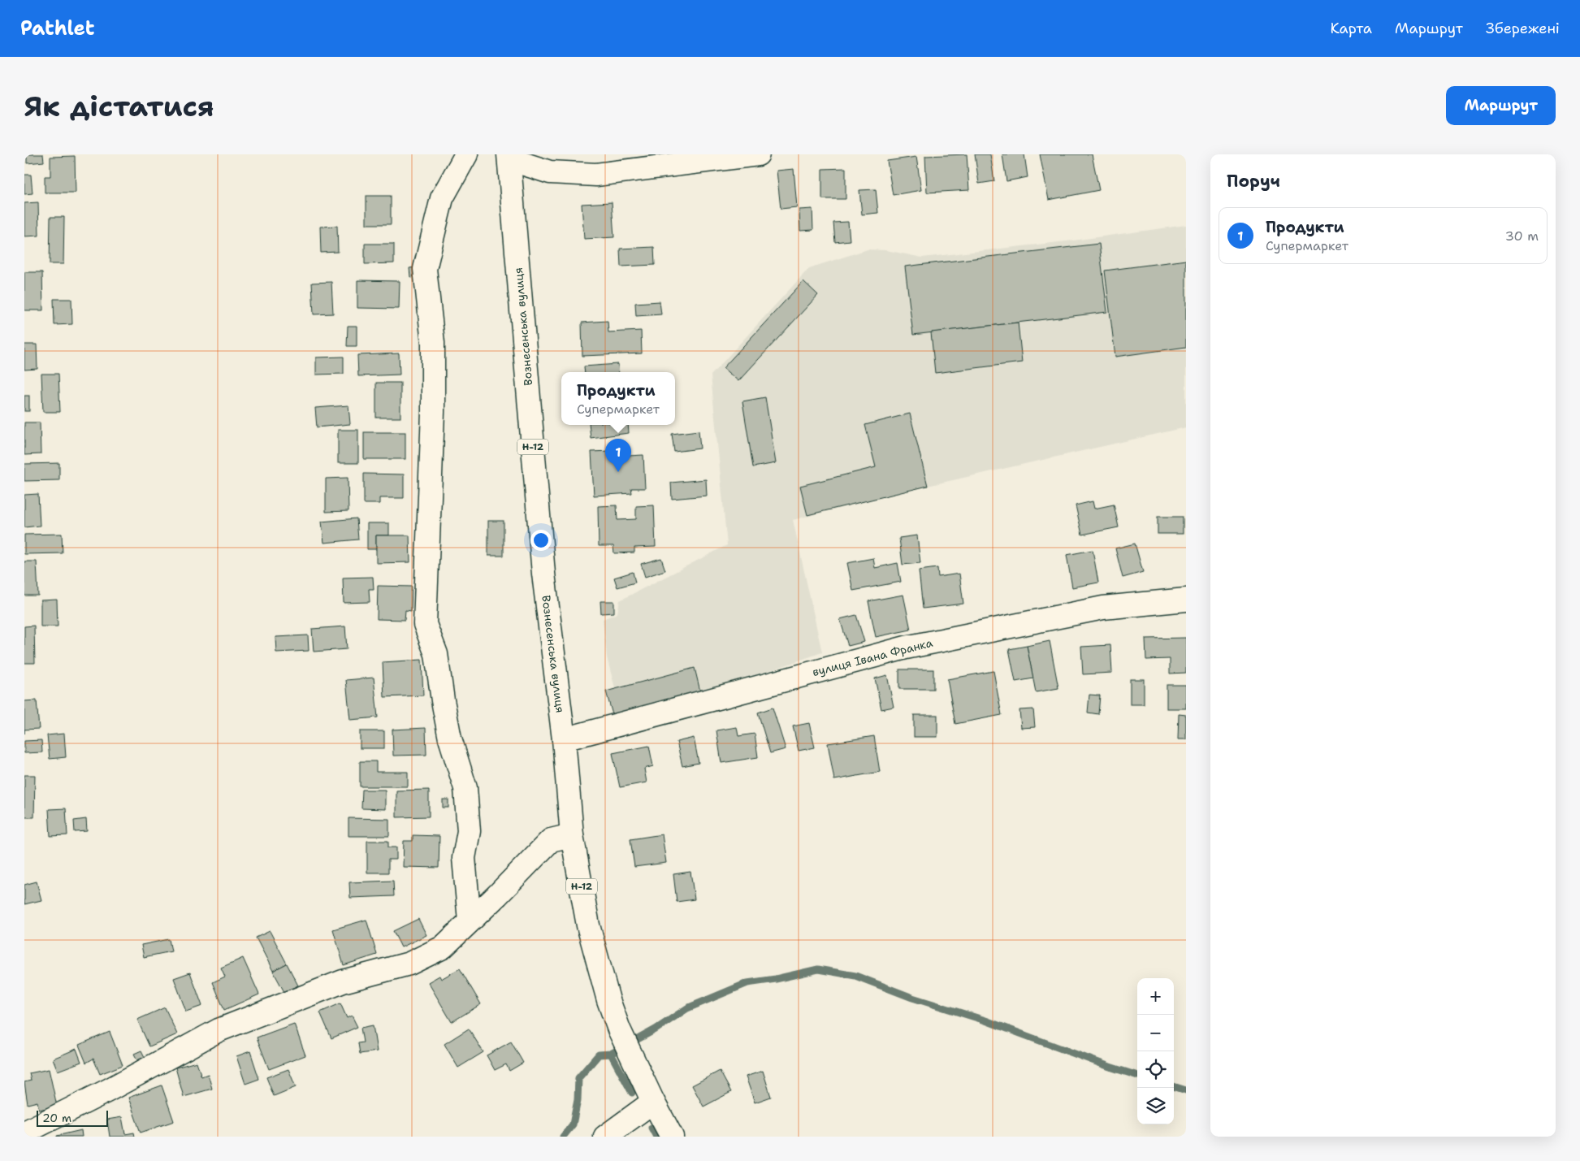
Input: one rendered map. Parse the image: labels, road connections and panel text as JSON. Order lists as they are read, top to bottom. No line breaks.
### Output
{"streets":{"street":["Вознесенська вулиця","Н-12","вулиця Івана Франка"]},"crossings":[["Вознесенська вулиця","вулиця Івана Франка"]],"scale_bar":"20 m","page":{"header":"Pathlet","nav":["Карта","Маршрут","Збережені"],"buttons":"Маршрут","title":"Як дістатися","heading":"Поруч","list":[{"mark":"1","name":"Продукти","note":"Супермаркет","value":"30 m"}],"popup":["Продукти","Супермаркет"],"pins":"1","map_buttons":["+","−"],"scale":"20 m"}}
